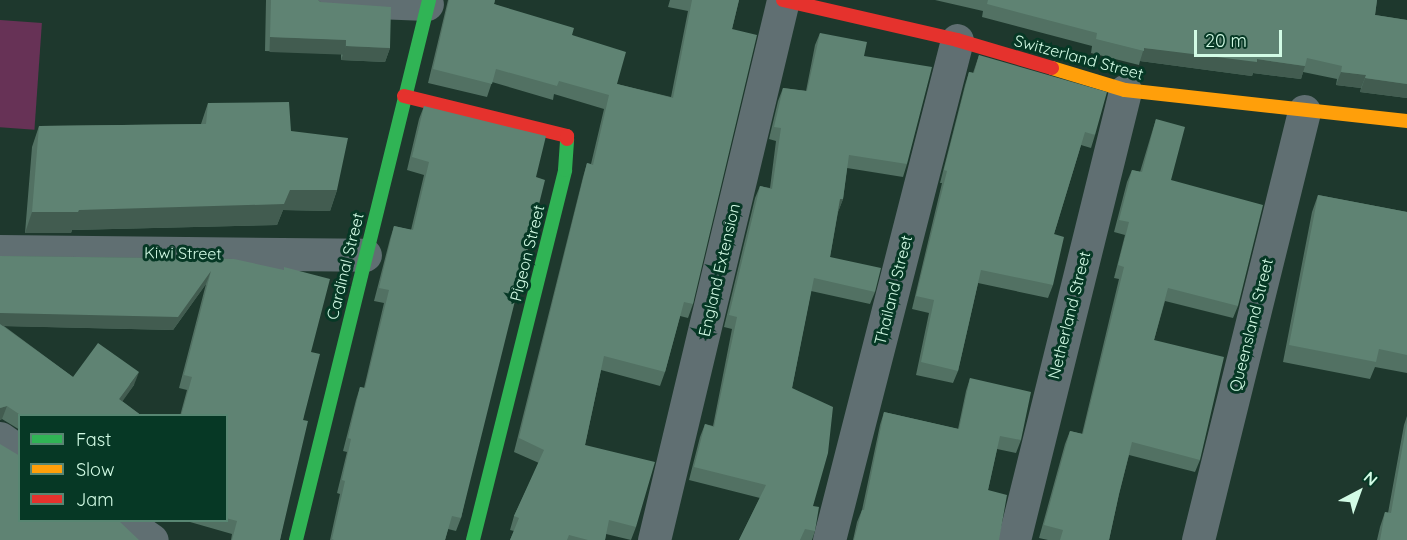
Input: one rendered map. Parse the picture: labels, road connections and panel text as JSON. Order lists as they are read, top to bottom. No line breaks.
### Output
{"streets":{"street":["Switzerland Street","Kiwi Street","Pigeon Street","Cardinal Street","England Extension","Thailand Street","Netherland Street","Queensland Street"]},"crossings":[["Switzerland Street","England Extension"],["Switzerland Street","Thailand Street"],["Switzerland Street","Netherland Street"],["Switzerland Street","Queensland Street"],["Kiwi Street","Cardinal Street"],["Pigeon Street","Cardinal Street"]],"legend":["Fast","Slow","Jam"],"scale_bar":"20 m","north":"top right"}
